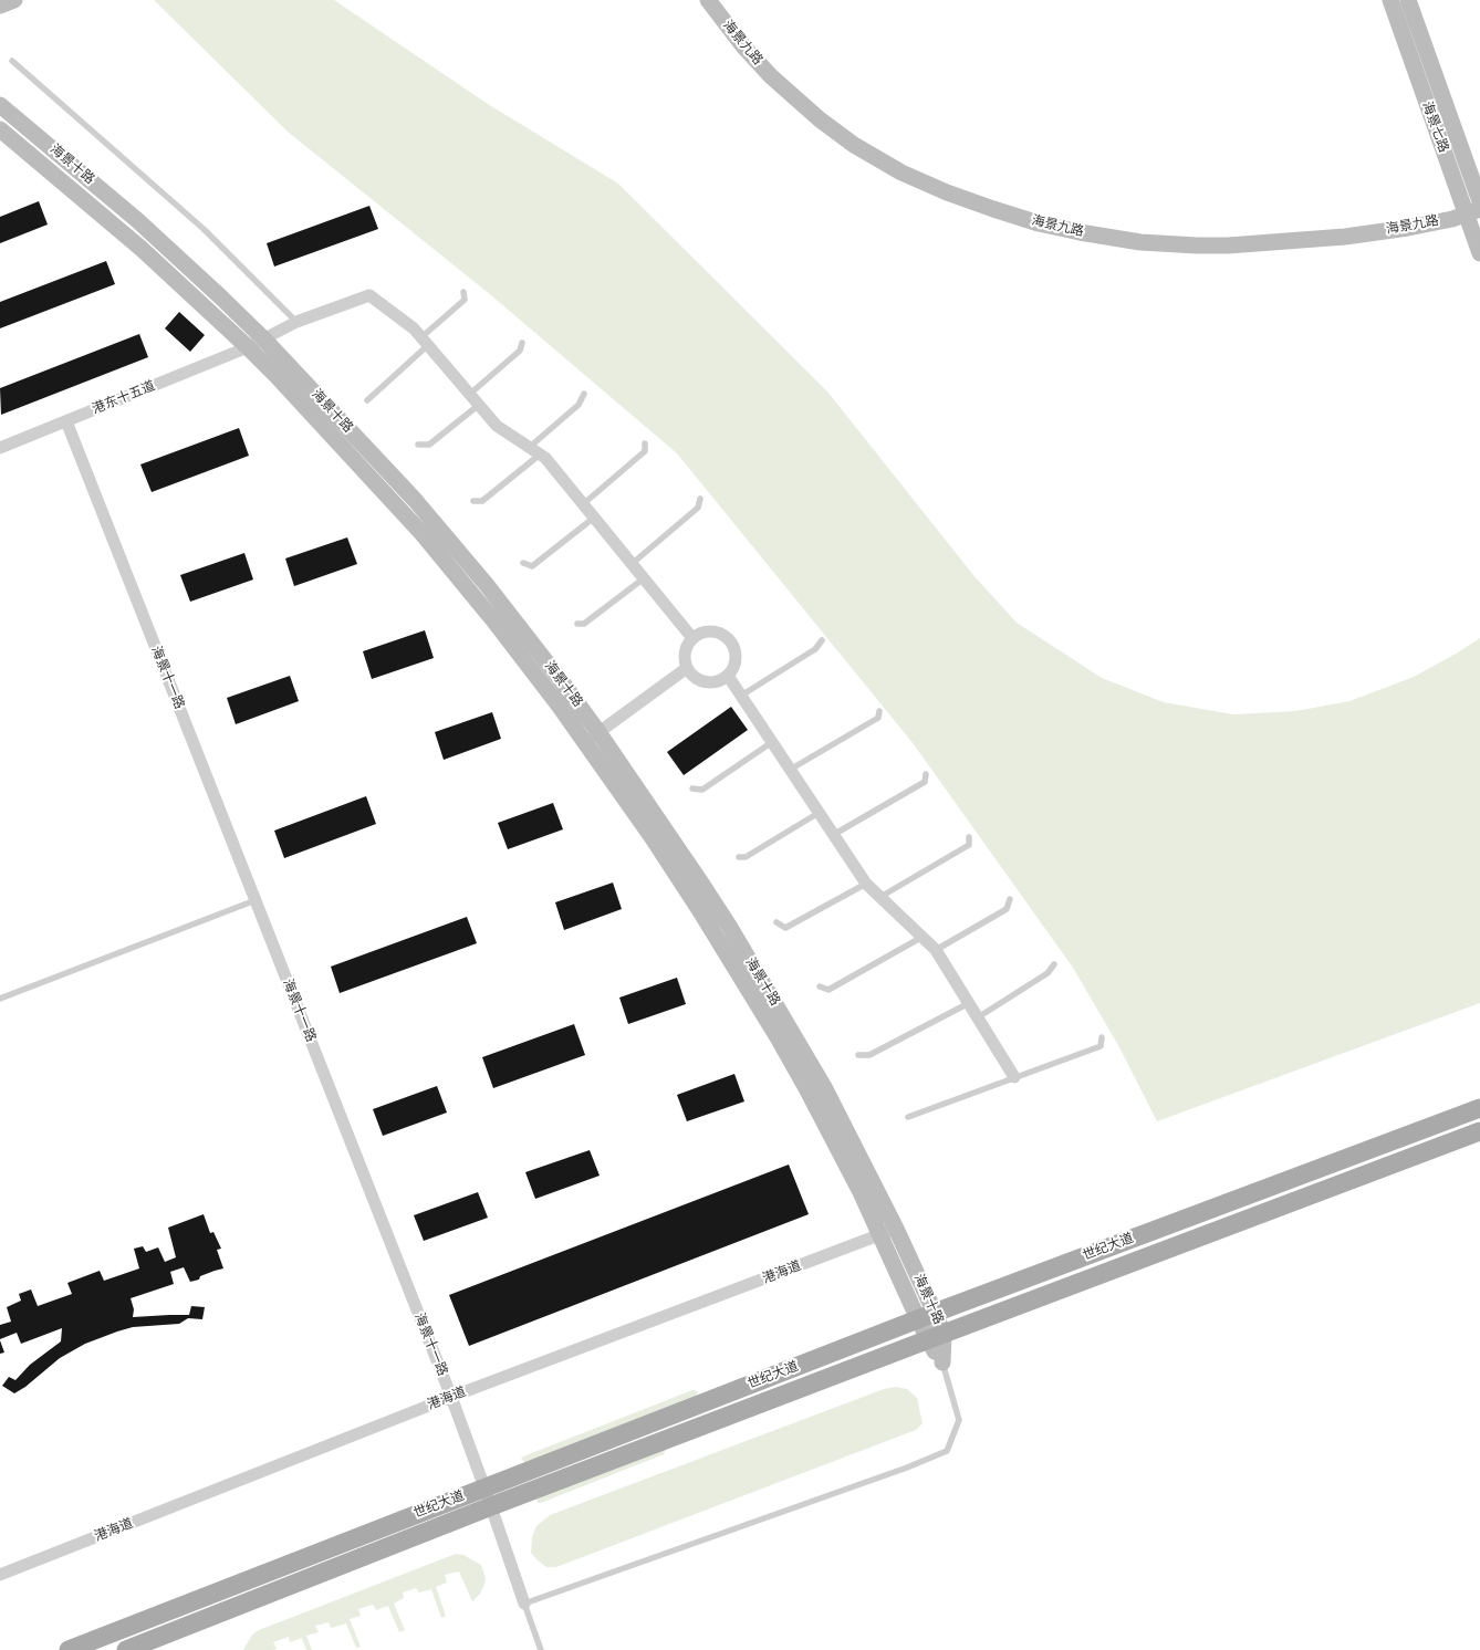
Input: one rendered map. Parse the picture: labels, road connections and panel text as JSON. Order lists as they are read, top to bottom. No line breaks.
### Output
{"streets":{"main road":["世纪大道"],"street":["海景九路","海景七路","海景十路","港东十五道","海景十一路","港海道"]},"crossings":[["海景九路","海景七路"],["海景十路","港东十五道"],["海景十路","世纪大道"],["海景十路","港海道"],["港东十五道","海景十一路"],["海景十一路","世纪大道"],["海景十一路","港海道"]]}
